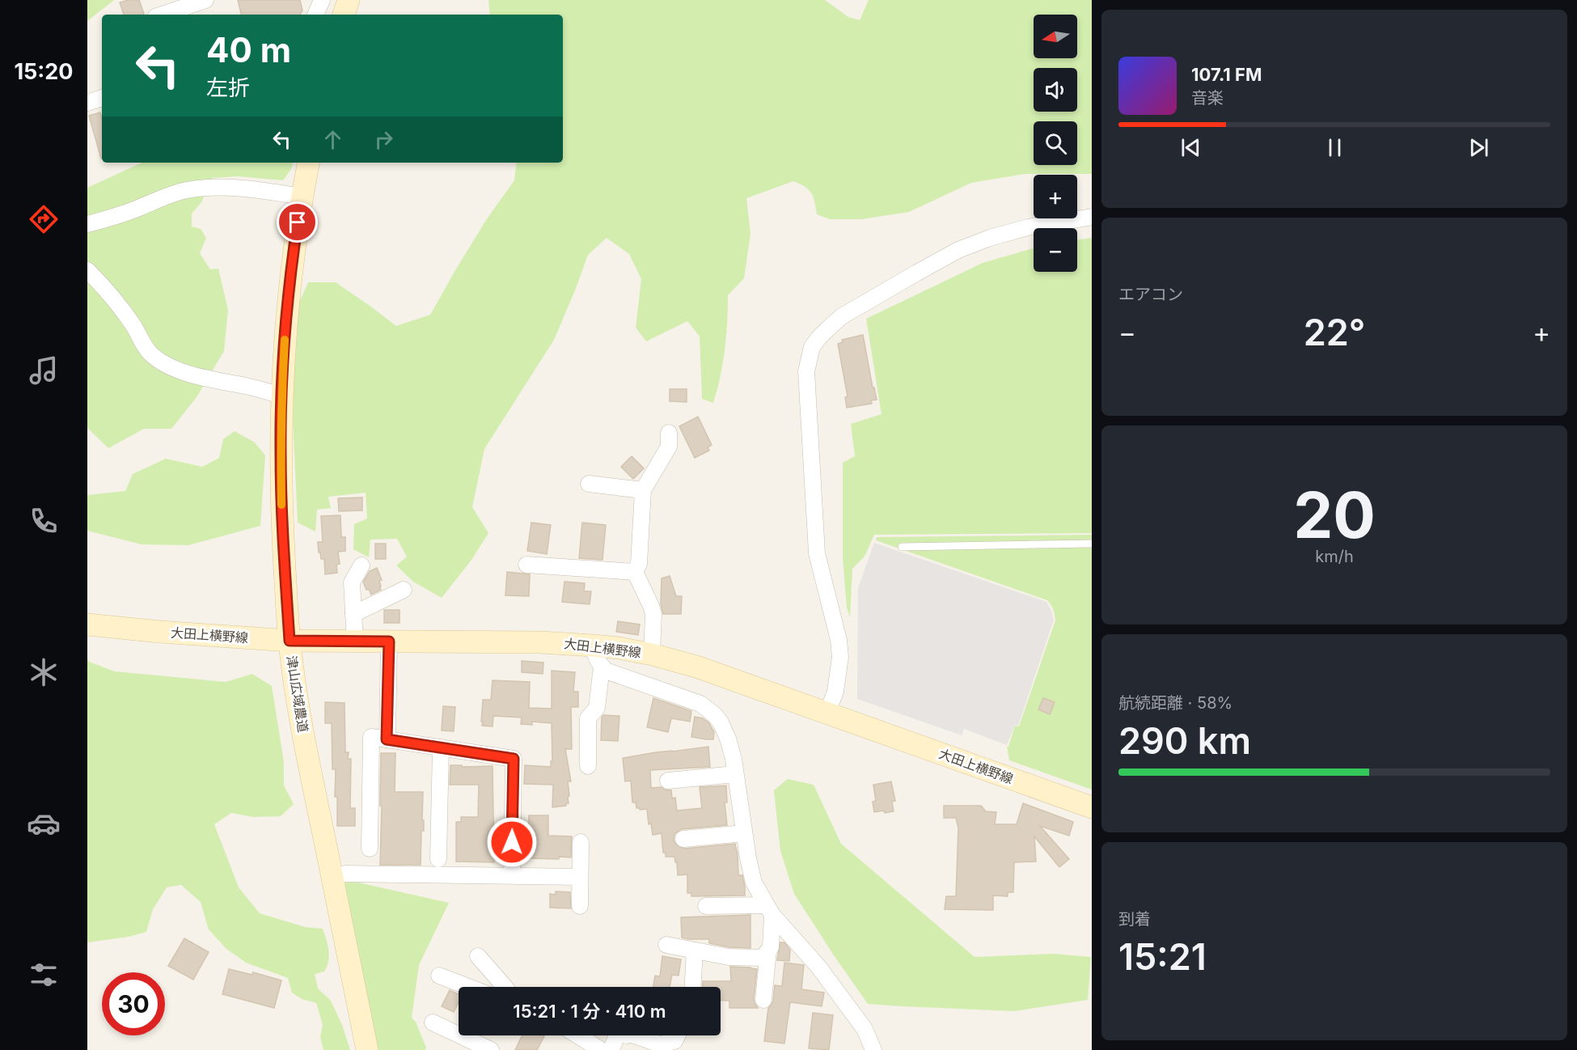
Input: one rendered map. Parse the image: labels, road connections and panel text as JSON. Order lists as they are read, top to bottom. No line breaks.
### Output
{"streets":{"main road":["大田上横野線","津山広域農道"]},"crossings":[["大田上横野線","津山広域農道"]],"north":"left","page":{"tabs":"15:20","map_buttons":["+","−"],"turn":["40 m","左折"],"song":["107.1 FM","音楽"],"tile":["エアコン",["20","km/h"],["航続距離 · 58%","290 km"],["到着","15:21"]],"heat":["−","22°","+"],"limit":"30","trip":"15:21 · 1 分 · 410 m"}}
